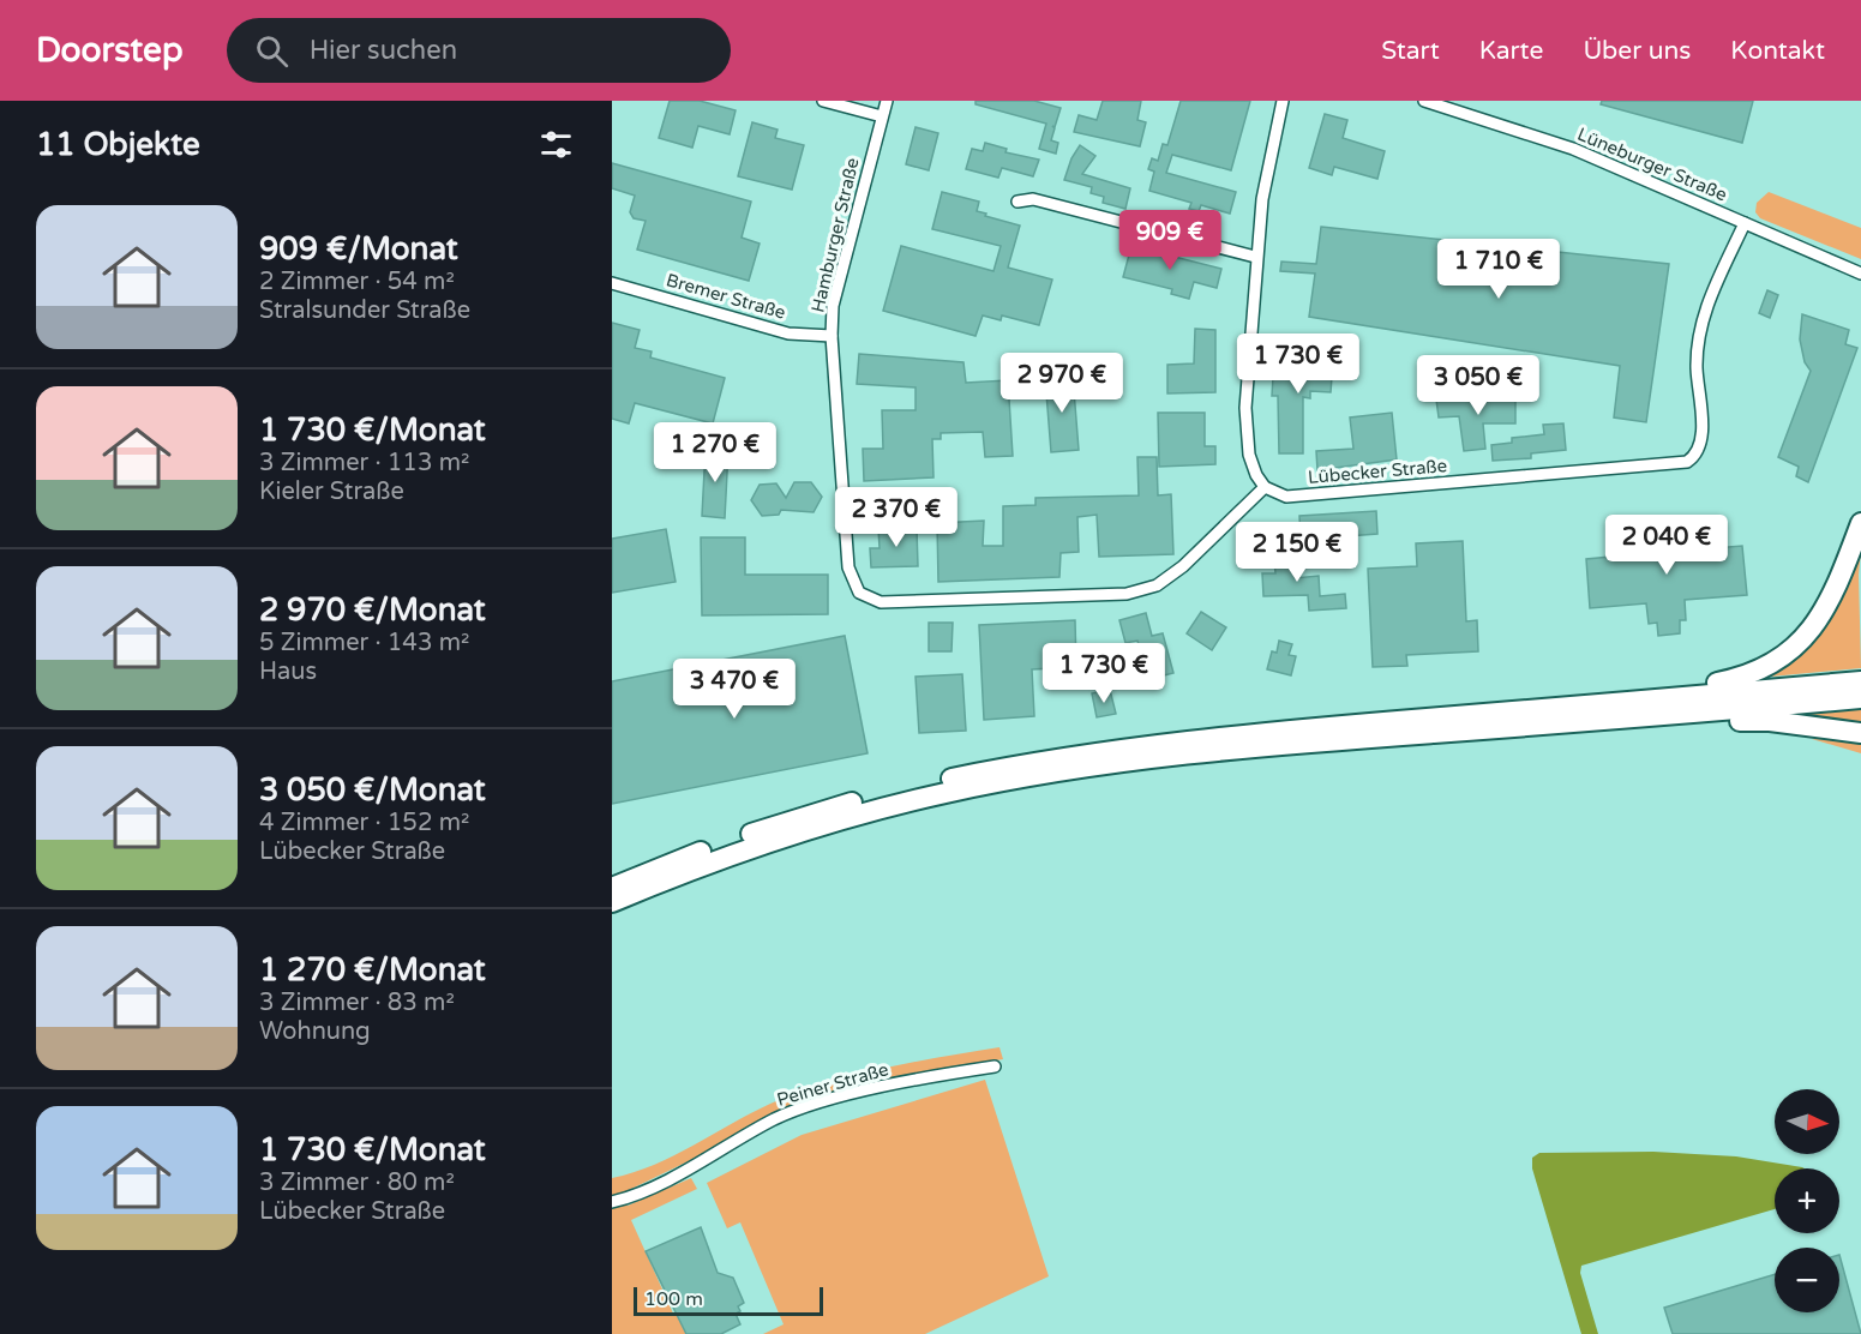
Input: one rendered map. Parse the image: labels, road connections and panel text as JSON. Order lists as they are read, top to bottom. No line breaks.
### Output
{"streets":{"street":["Lüneburger Straße","Hamburger Straße","Bremer Straße","Lübecker Straße","Peiner Straße"]},"crossings":[["Lüneburger Straße","Lübecker Straße"],["Hamburger Straße","Bremer Straße"],["Hamburger Straße","Lübecker Straße"]],"scale_bar":"100 m","north":"right","page":{"header":"Doorstep","search":"Hier suchen","nav":["Start","Karte","Über uns","Kontakt"],"heading":"11 Objekte","list":[{"name":"909 €/Monat","note":"2 Zimmer · 54 m² · Stralsunder Straße"},{"name":"1 730 €/Monat","note":"3 Zimmer · 113 m² · Kieler Straße"},{"name":"2 970 €/Monat","note":"5 Zimmer · 143 m² · Haus"},{"name":"3 050 €/Monat","note":"4 Zimmer · 152 m² · Lübecker Straße"},{"name":"1 270 €/Monat","note":"3 Zimmer · 83 m² · Wohnung"},{"name":"1 730 €/Monat","note":"3 Zimmer · 80 m² · Lübecker Straße"}],"price":["909 €","1 710 €","1 730 €","2 970 €","3 050 €","1 270 €","2 370 €","2 040 €","2 150 €","1 730 €","3 470 €"],"map_buttons":["+","−"],"scale":"100 m"}}
